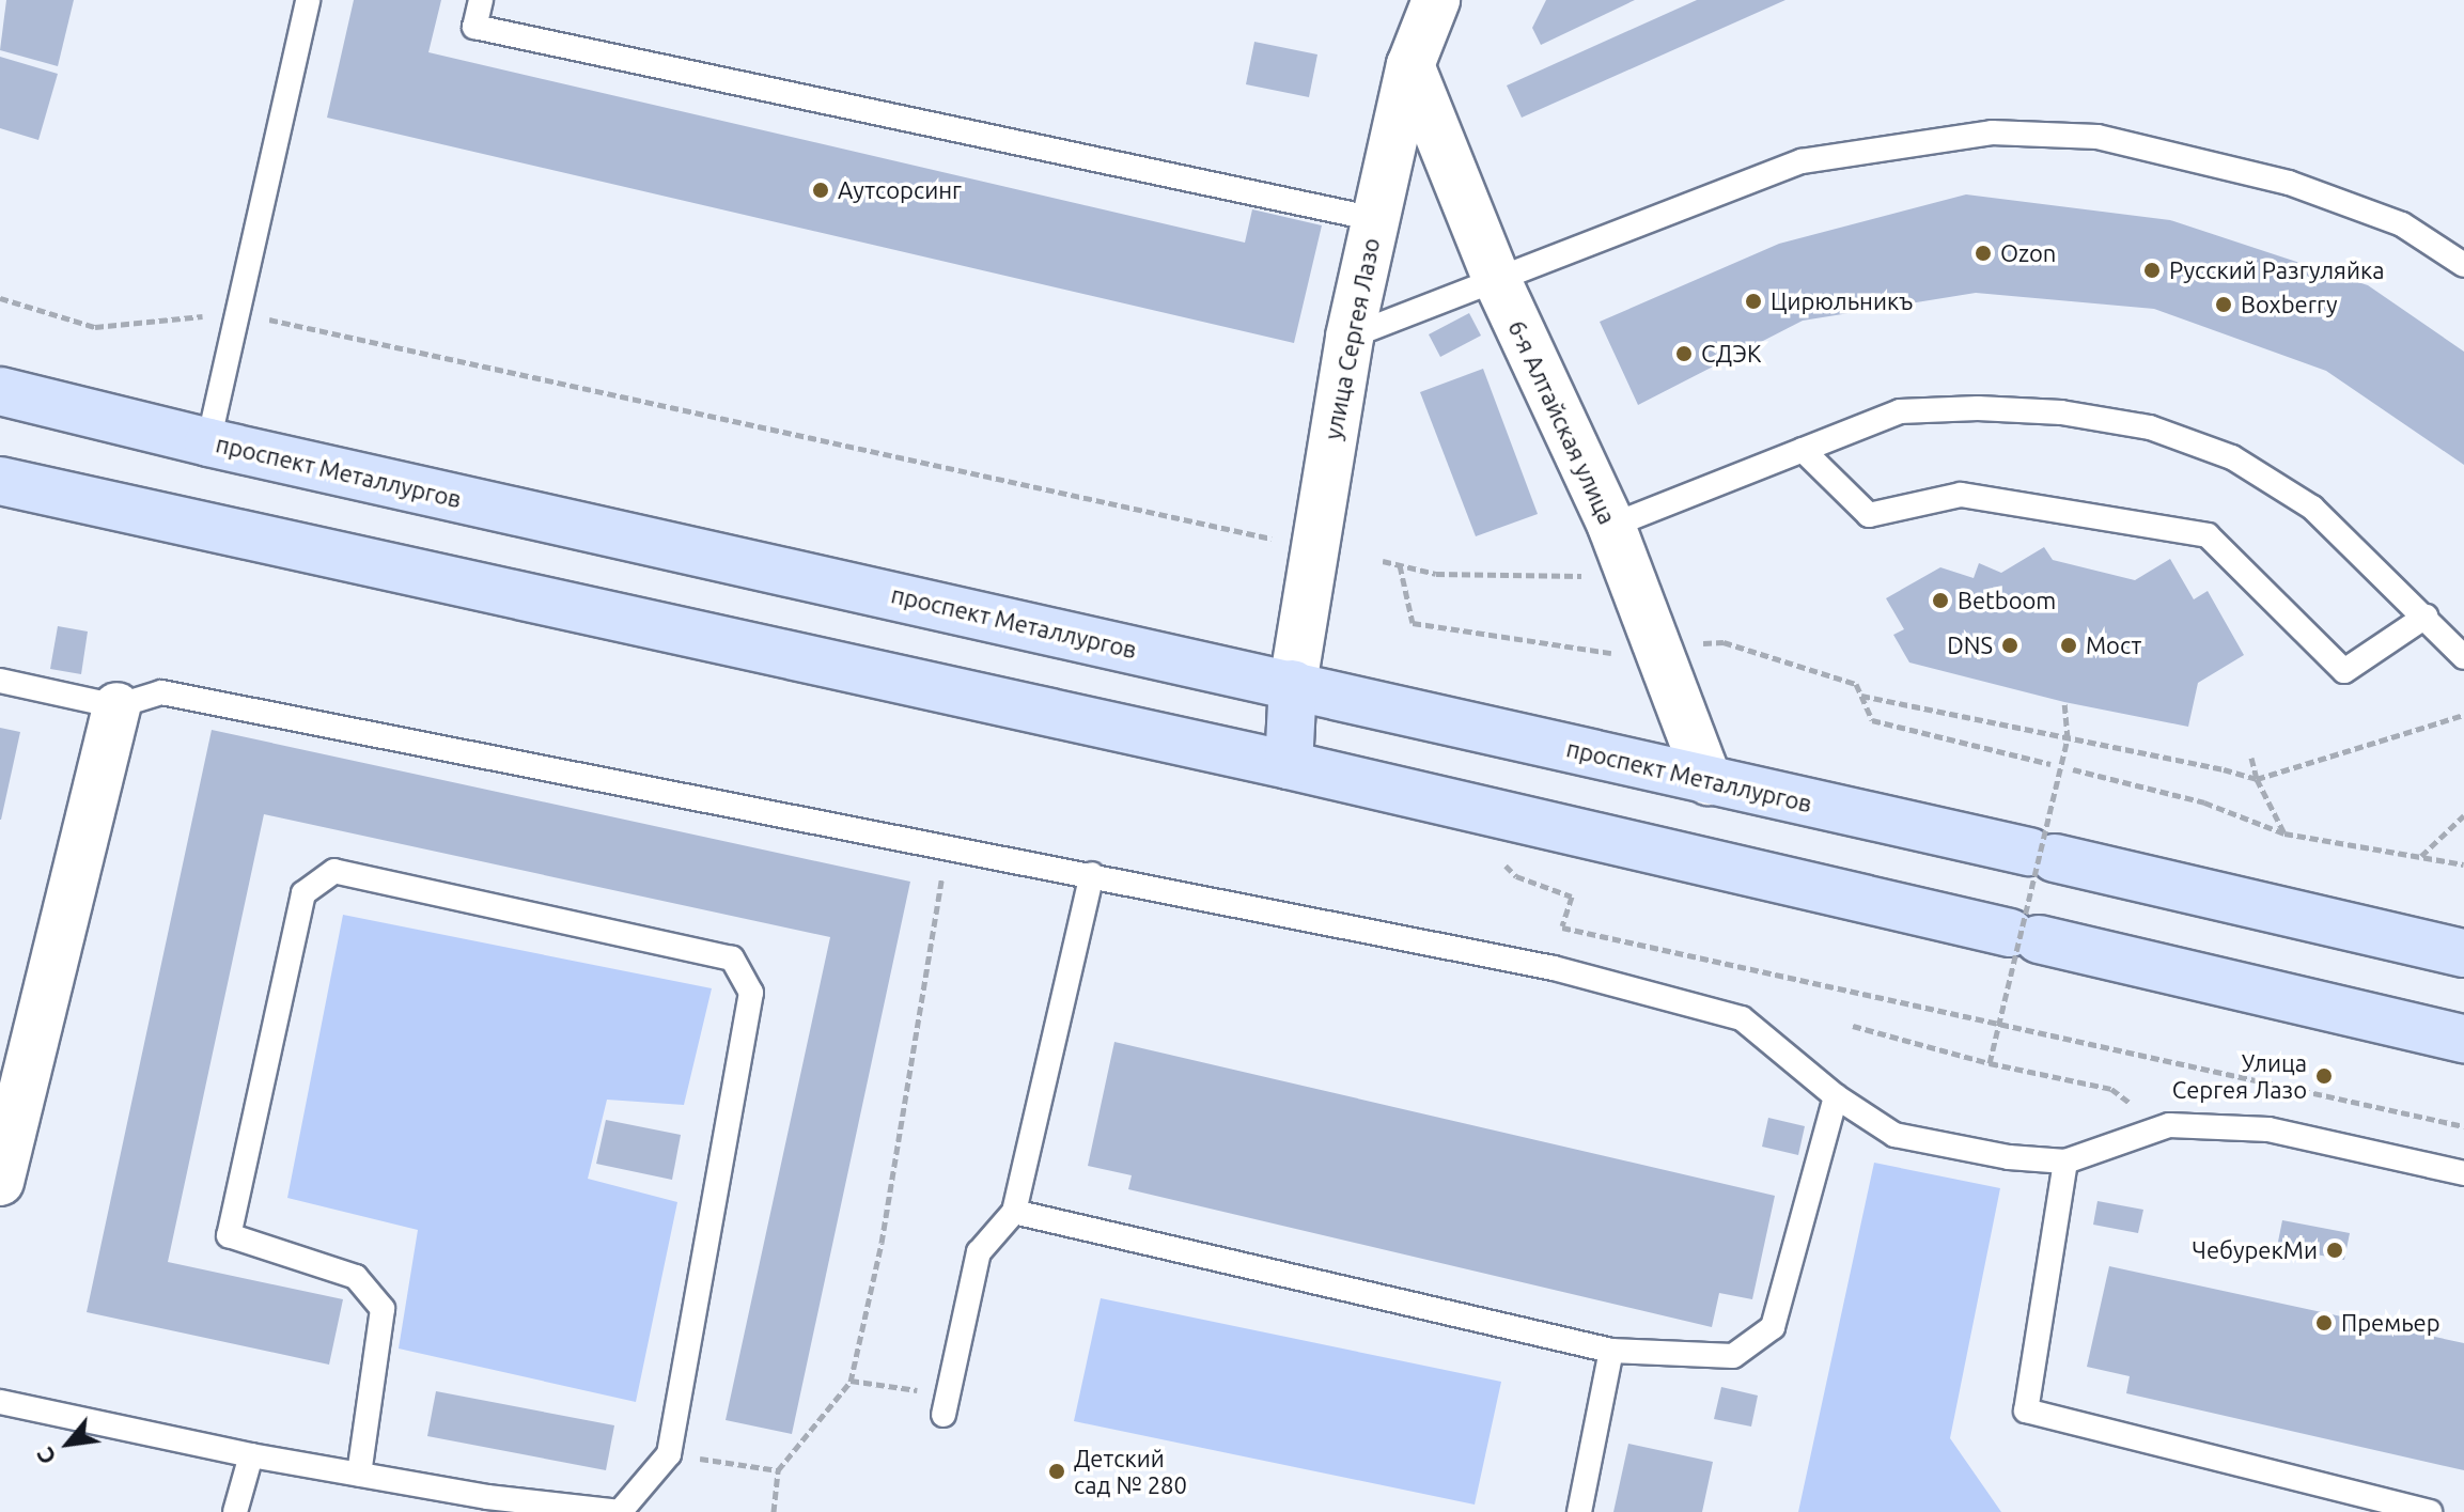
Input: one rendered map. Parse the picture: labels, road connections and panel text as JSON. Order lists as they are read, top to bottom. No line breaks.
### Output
{"streets":{"main road":["проспект Металлургов"],"street":["улица Сергея Лазо","6-я Алтайская улица"]},"crossings":[["улица Сергея Лазо","6-я Алтайская улица"],["улица Сергея Лазо","проспект Металлургов"],["6-я Алтайская улица","проспект Металлургов"]],"places":["Аутсорсинг","Ozon","Русский Разгуляйка","Цирюльникъ","Boxberry","СДЭК","Betboom","DNS","Мост","Улица Сергея Лазо","ЧебурекМи","Премьер","Детский сад № 280"],"north":"bottom left"}
